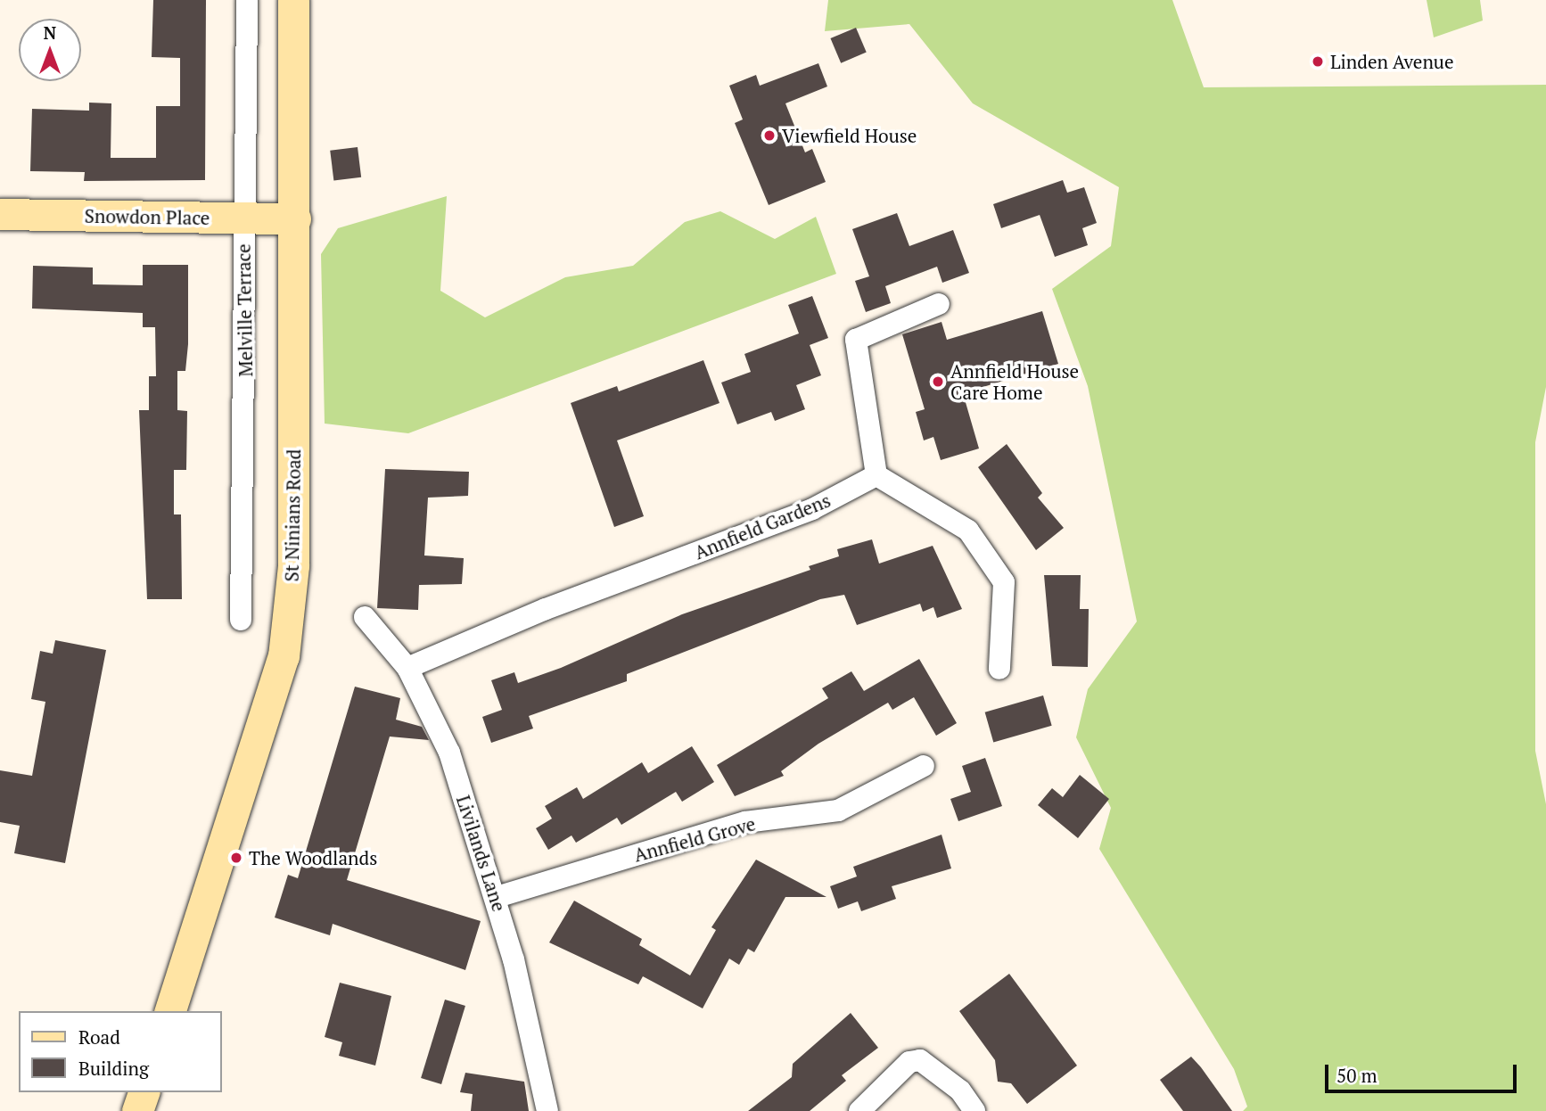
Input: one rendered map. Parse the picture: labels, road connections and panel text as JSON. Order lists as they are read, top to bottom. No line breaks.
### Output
{"streets":{"main road":["Snowdon Place","St Ninians Road"],"street":["Melville Terrace","Annfield Gardens","Annfield Grove","Livilands Lane"]},"crossings":[["Snowdon Place","Melville Terrace"],["Snowdon Place","St Ninians Road"],["Annfield Gardens","Livilands Lane"],["Annfield Grove","Livilands Lane"]],"places":["Linden Avenue","Viewfield House","Annfield House Care Home","The Woodlands"],"legend":["Road","Building"],"scale_bar":"50 m","north":"top"}
